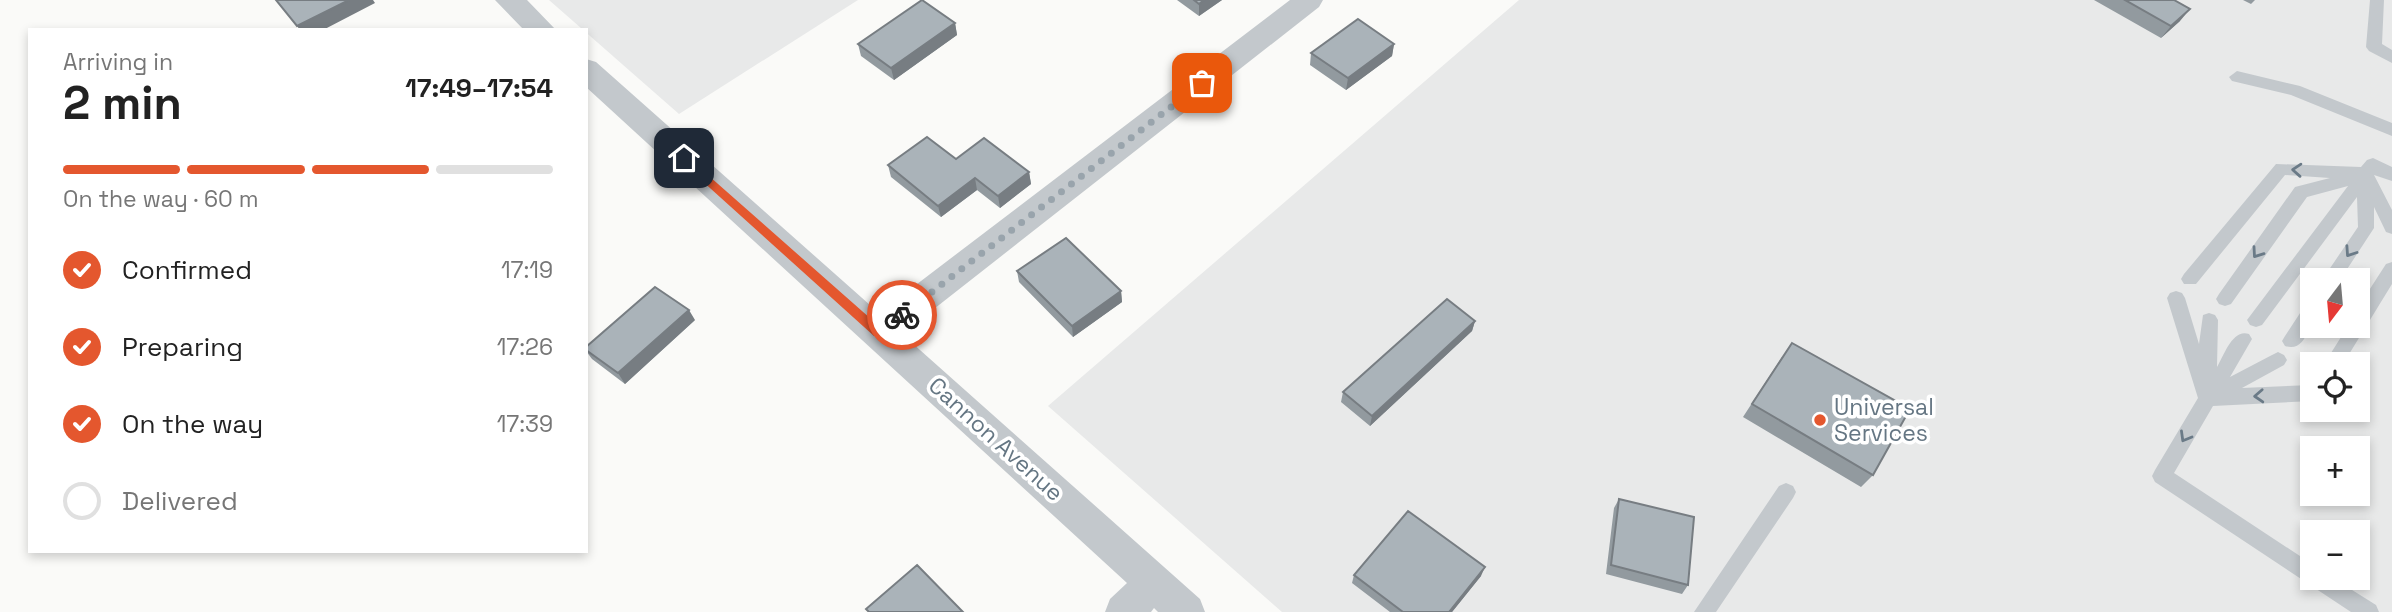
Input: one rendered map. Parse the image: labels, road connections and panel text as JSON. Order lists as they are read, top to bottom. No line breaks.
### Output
{"streets":{"street":["Cannon Avenue"]},"places":["Universal Services"],"north":"bottom","page":{"heading":["2 min","Arriving in","17:49–17:54"],"bar":"On the way · 60 m","list":[["Confirmed","17:19"],["Preparing","17:26"],["On the way","17:39"],"Delivered"],"map_buttons":["+","−"]}}
